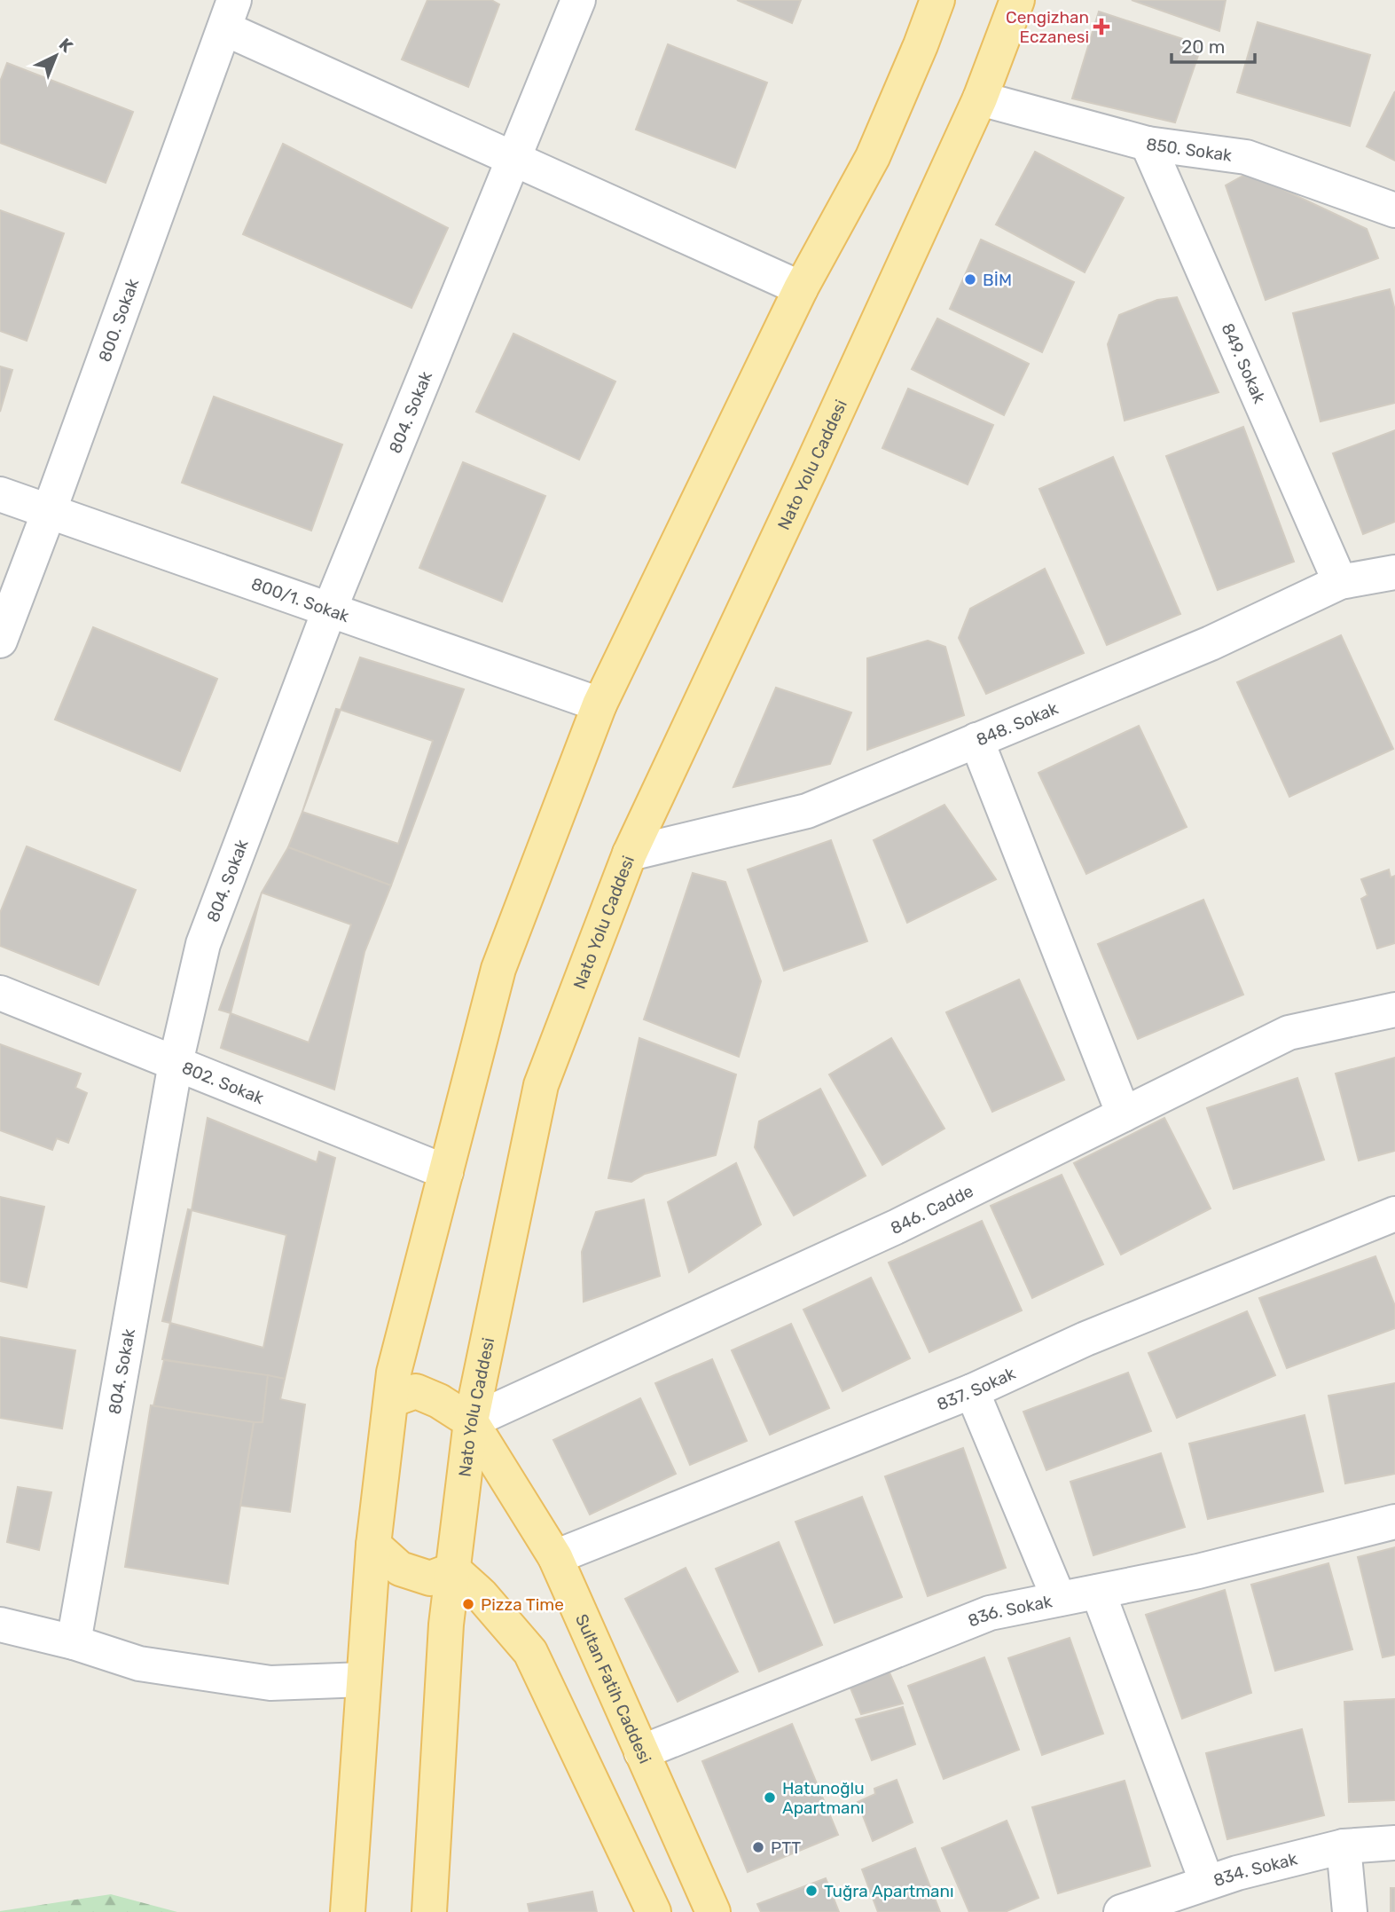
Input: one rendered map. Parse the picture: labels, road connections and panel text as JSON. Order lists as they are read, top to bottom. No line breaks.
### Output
{"streets":{"main road":["Nato Yolu Caddesi","Sultan Fatih Caddesi"],"street":["850. Sokak","800. Sokak","849. Sokak","804. Sokak","800/1. Sokak","848. Sokak","802. Sokak","846. Cadde","837. Sokak","836. Sokak","834. Sokak"]},"crossings":[["850. Sokak","849. Sokak"],["850. Sokak","Nato Yolu Caddesi"],["800. Sokak","800/1. Sokak"],["849. Sokak","848. Sokak"],["804. Sokak","800/1. Sokak"],["804. Sokak","802. Sokak"],["Nato Yolu Caddesi","848. Sokak"],["Nato Yolu Caddesi","846. Cadde"],["Nato Yolu Caddesi","Sultan Fatih Caddesi"],["846. Cadde","Sultan Fatih Caddesi"],["837. Sokak","Sultan Fatih Caddesi"],["836. Sokak","Sultan Fatih Caddesi"]],"places":{"health":["Cengizhan Eczanesi"],"other":["BİM","Pizza Time","Hatunoğlu Apartmanı","PTT","Tuğra Apartmanı"]},"scale_bar":"20 m","north":"top right"}
